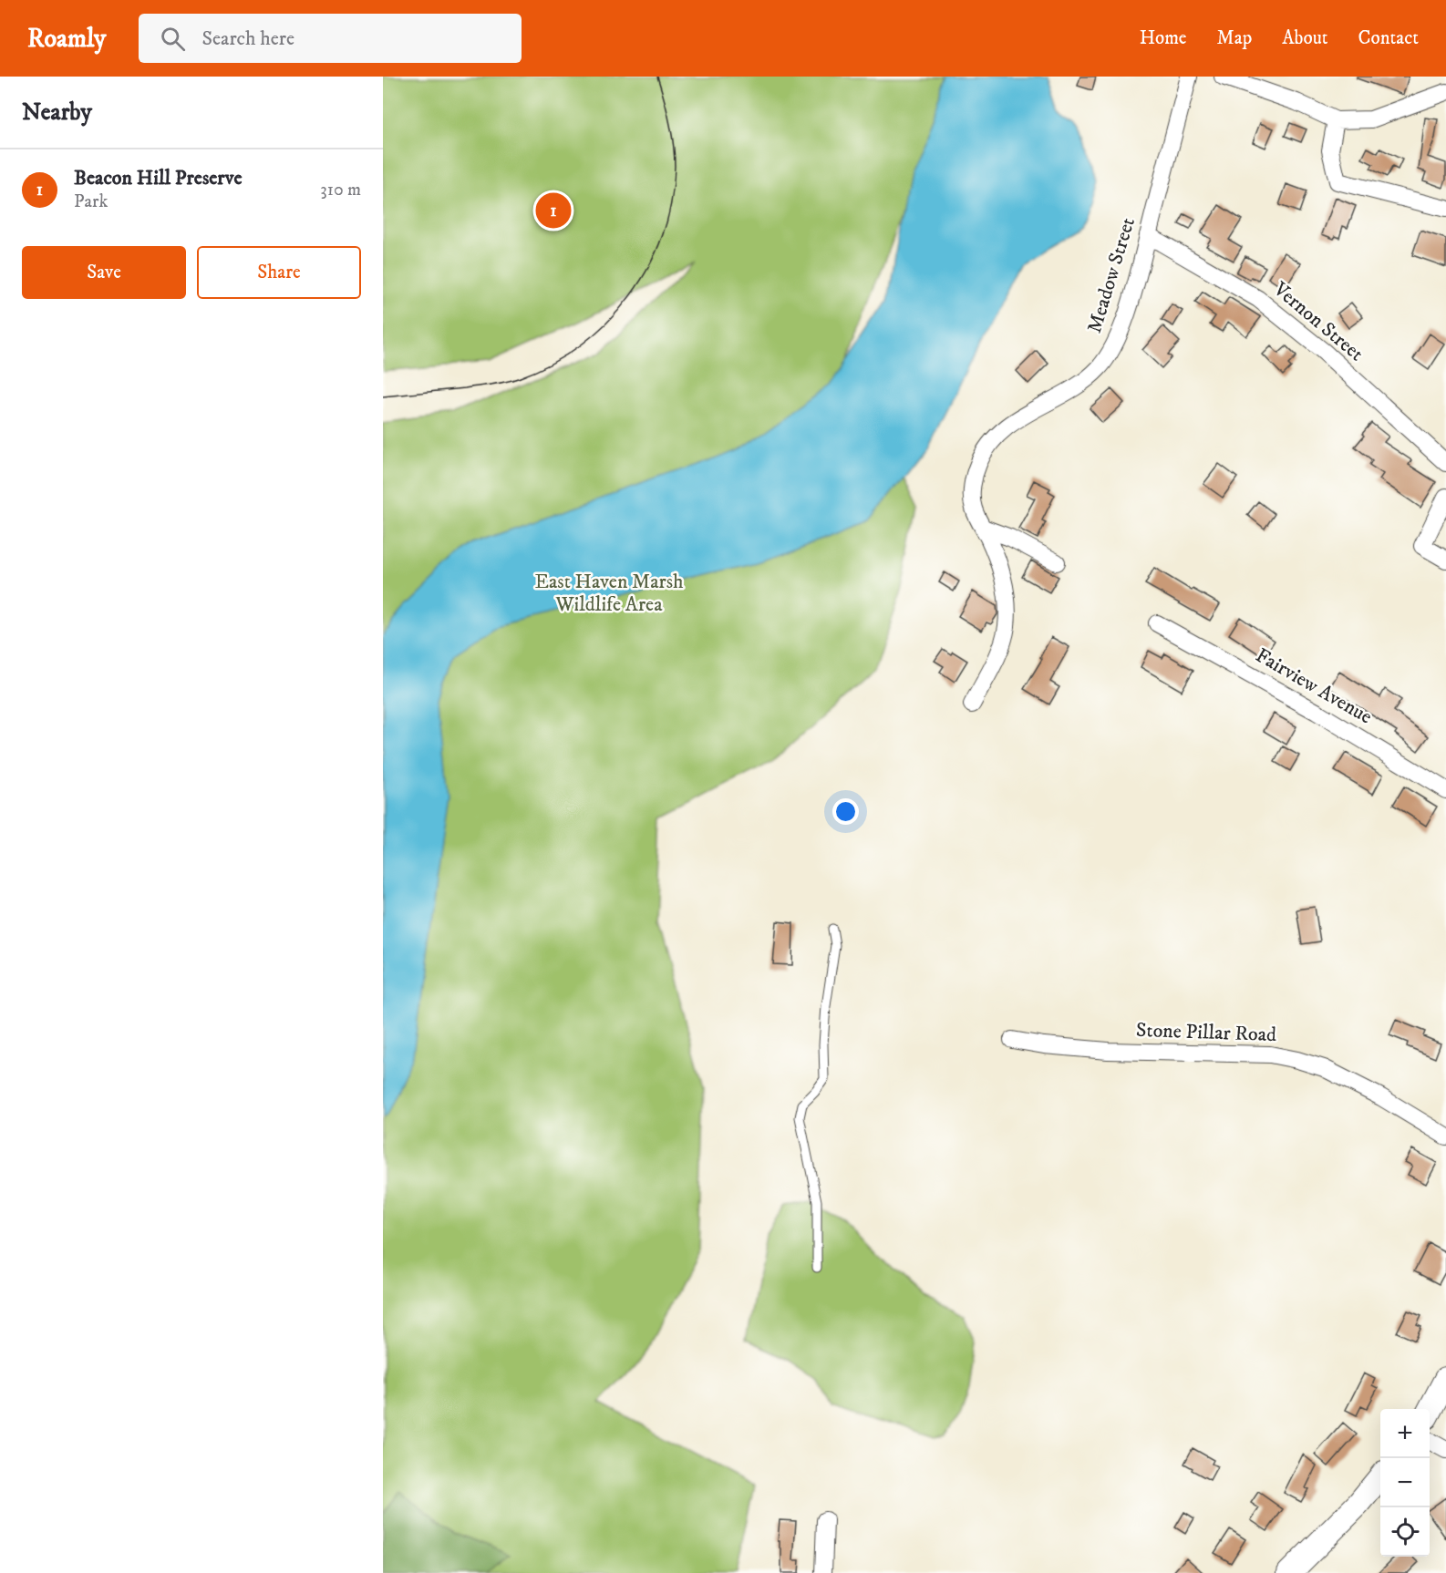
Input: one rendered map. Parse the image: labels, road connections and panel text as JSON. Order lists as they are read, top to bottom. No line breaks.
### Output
{"streets":{"street":["Meadow Street","Vernon Street","Fairview Avenue","Stone Pillar Road"]},"crossings":[["Meadow Street","Vernon Street"]],"parks":["East Haven Marsh Wildlife Area"],"page":{"header":"Roamly","search":"Search here","nav":["Home","Map","About","Contact"],"heading":"Nearby","list":[{"mark":"1","name":"Beacon Hill Preserve","note":"Park","value":"310 m"}],"pins":"1","buttons":["Save","Share"],"map_buttons":["+","−"]}}
